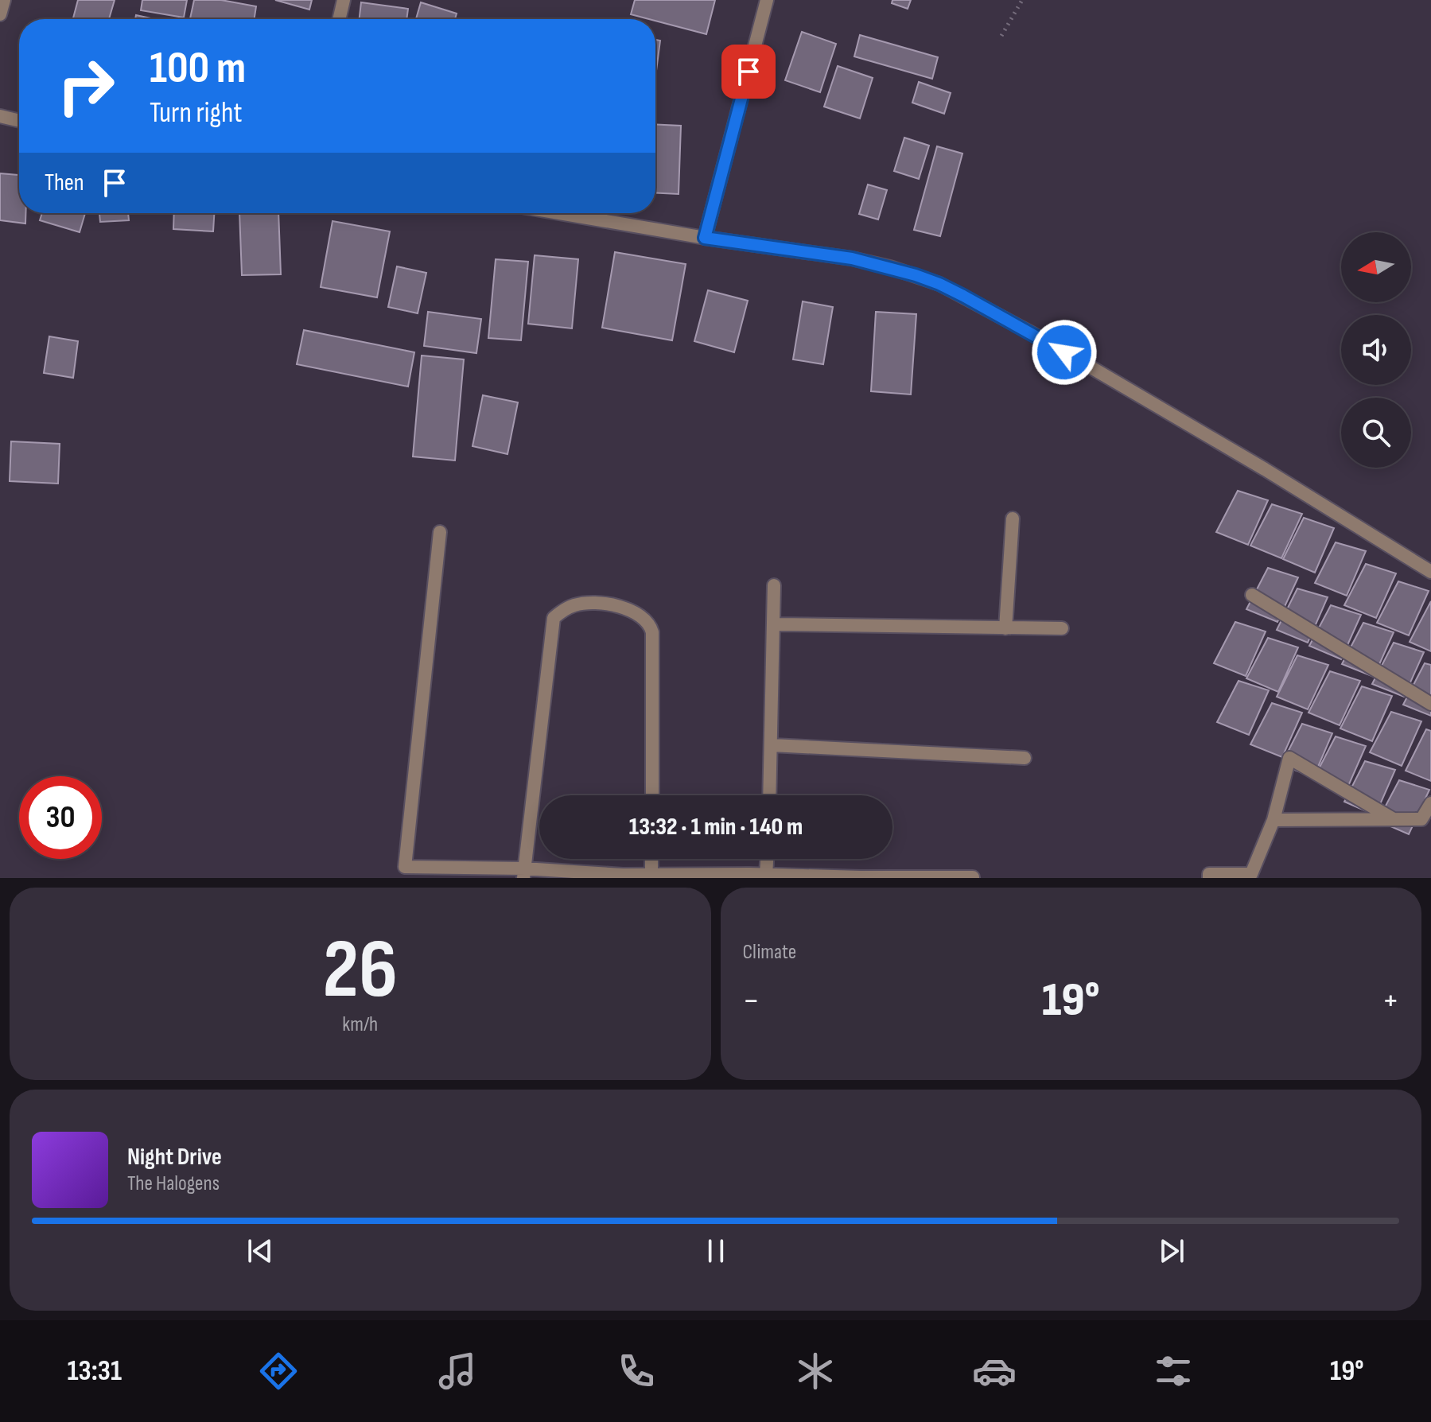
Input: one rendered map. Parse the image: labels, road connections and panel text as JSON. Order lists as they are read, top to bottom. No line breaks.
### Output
{"north":"left","page":{"turn":["100 m","Turn right"],"then":"Then","limit":"30","trip":"13:32 · 1 min · 140 m","tile":[["26","km/h"],"Climate"],"heat":["−","19°","+"],"song":["Night Drive","The Halogens"],"tabs":["13:31","19°"]}}
